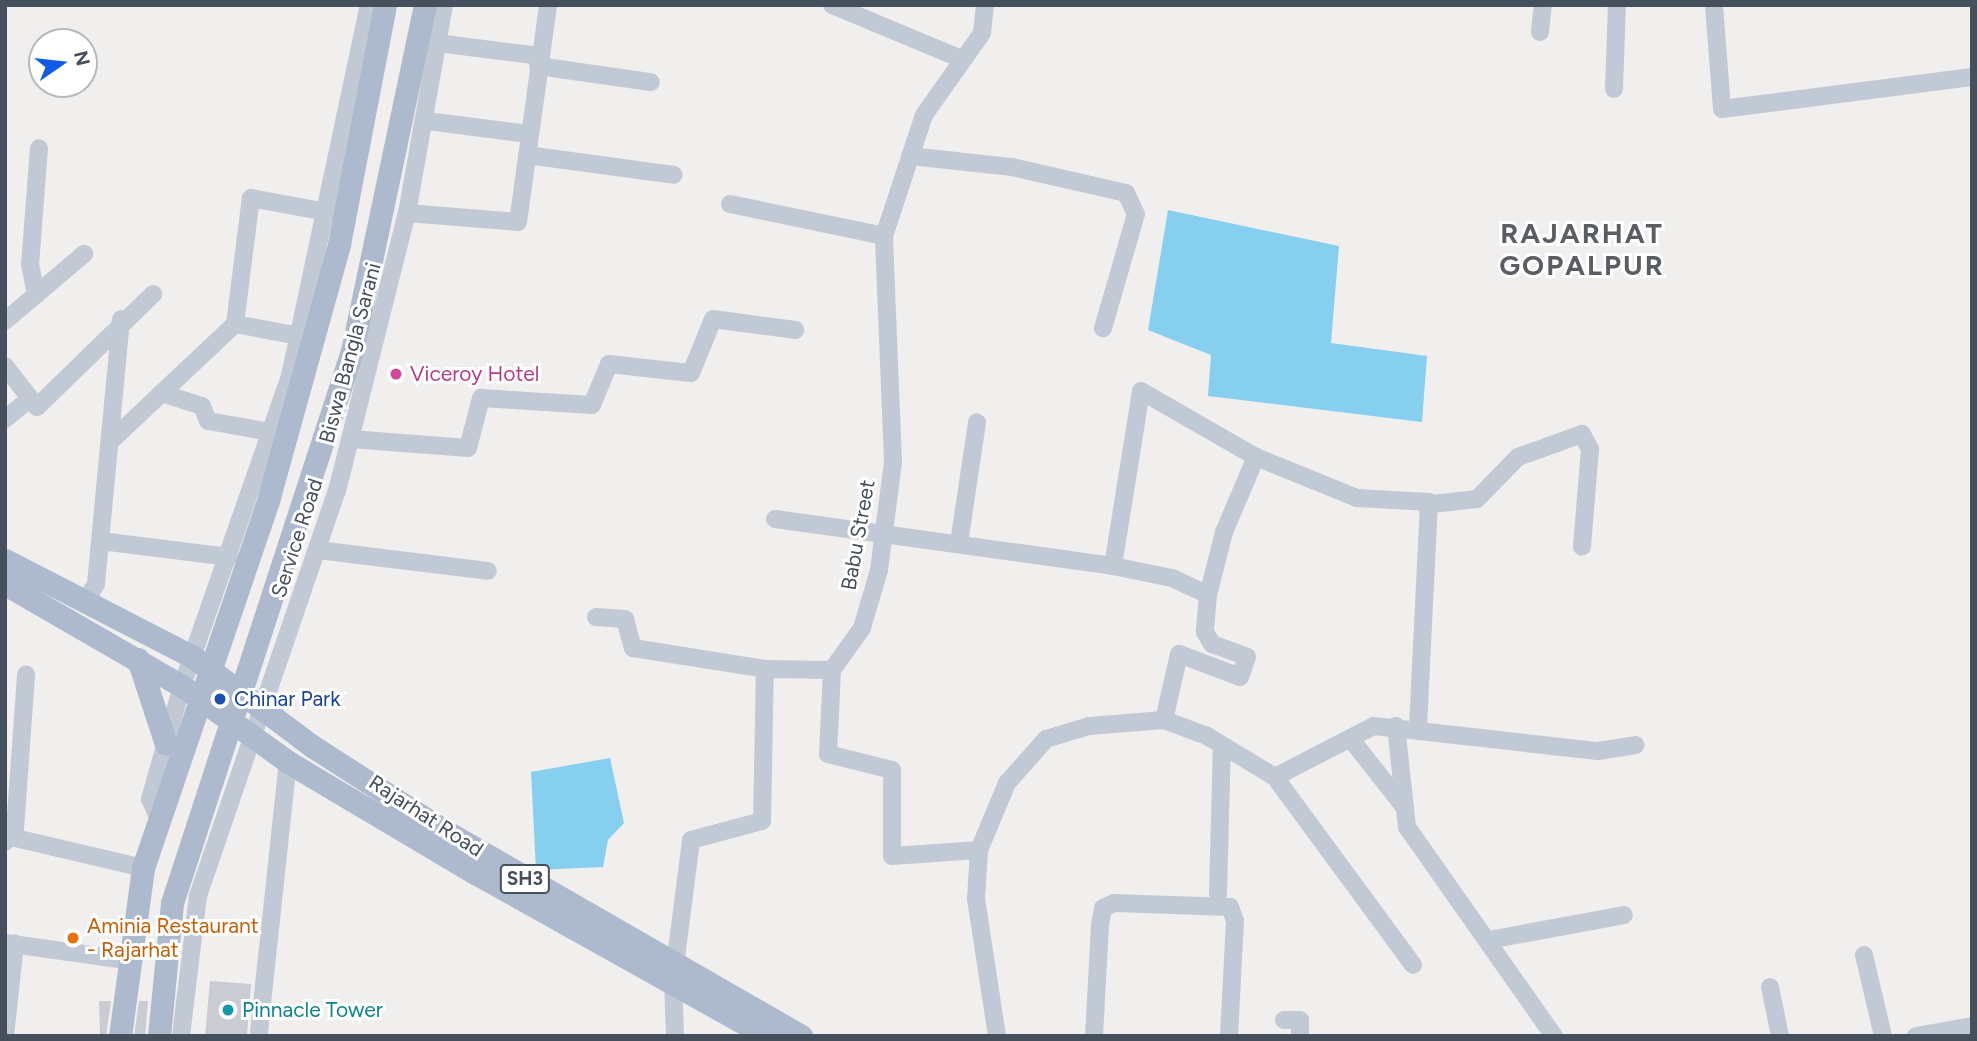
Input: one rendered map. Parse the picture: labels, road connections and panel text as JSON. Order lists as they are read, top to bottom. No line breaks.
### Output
{"streets":{"main road":["Biswa Bangla Sarani","Rajarhat Road","SH3"],"street":["Babu Street","Service Road"]},"crossings":[["Biswa Bangla Sarani","Rajarhat Road"],["Biswa Bangla Sarani","SH3"],["Service Road","Rajarhat Road"],["Service Road","SH3"],["Rajarhat Road","SH3"]],"districts":["RAJARHAT GOPALPUR"],"places":["Viceroy Hotel","Chinar Park","Aminia Restaurant - Rajarhat","Pinnacle Tower"],"north":"right"}
